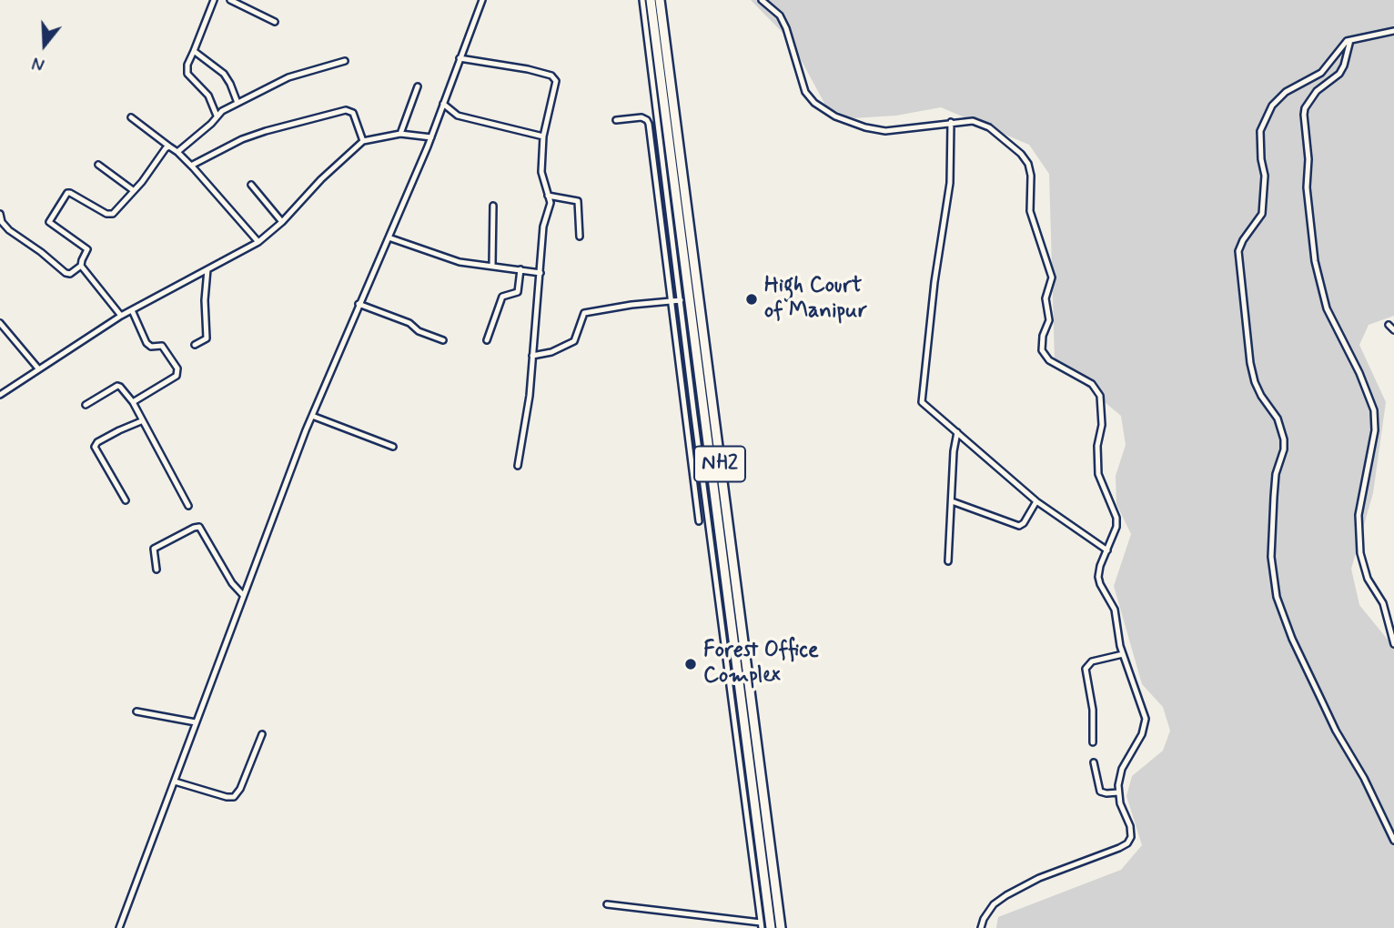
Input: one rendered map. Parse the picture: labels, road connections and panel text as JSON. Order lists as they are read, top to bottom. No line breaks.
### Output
{"streets":{"highway":["NH2"]},"places":["High Court of Manipur","Forest Office Complex"],"north":"bottom"}
